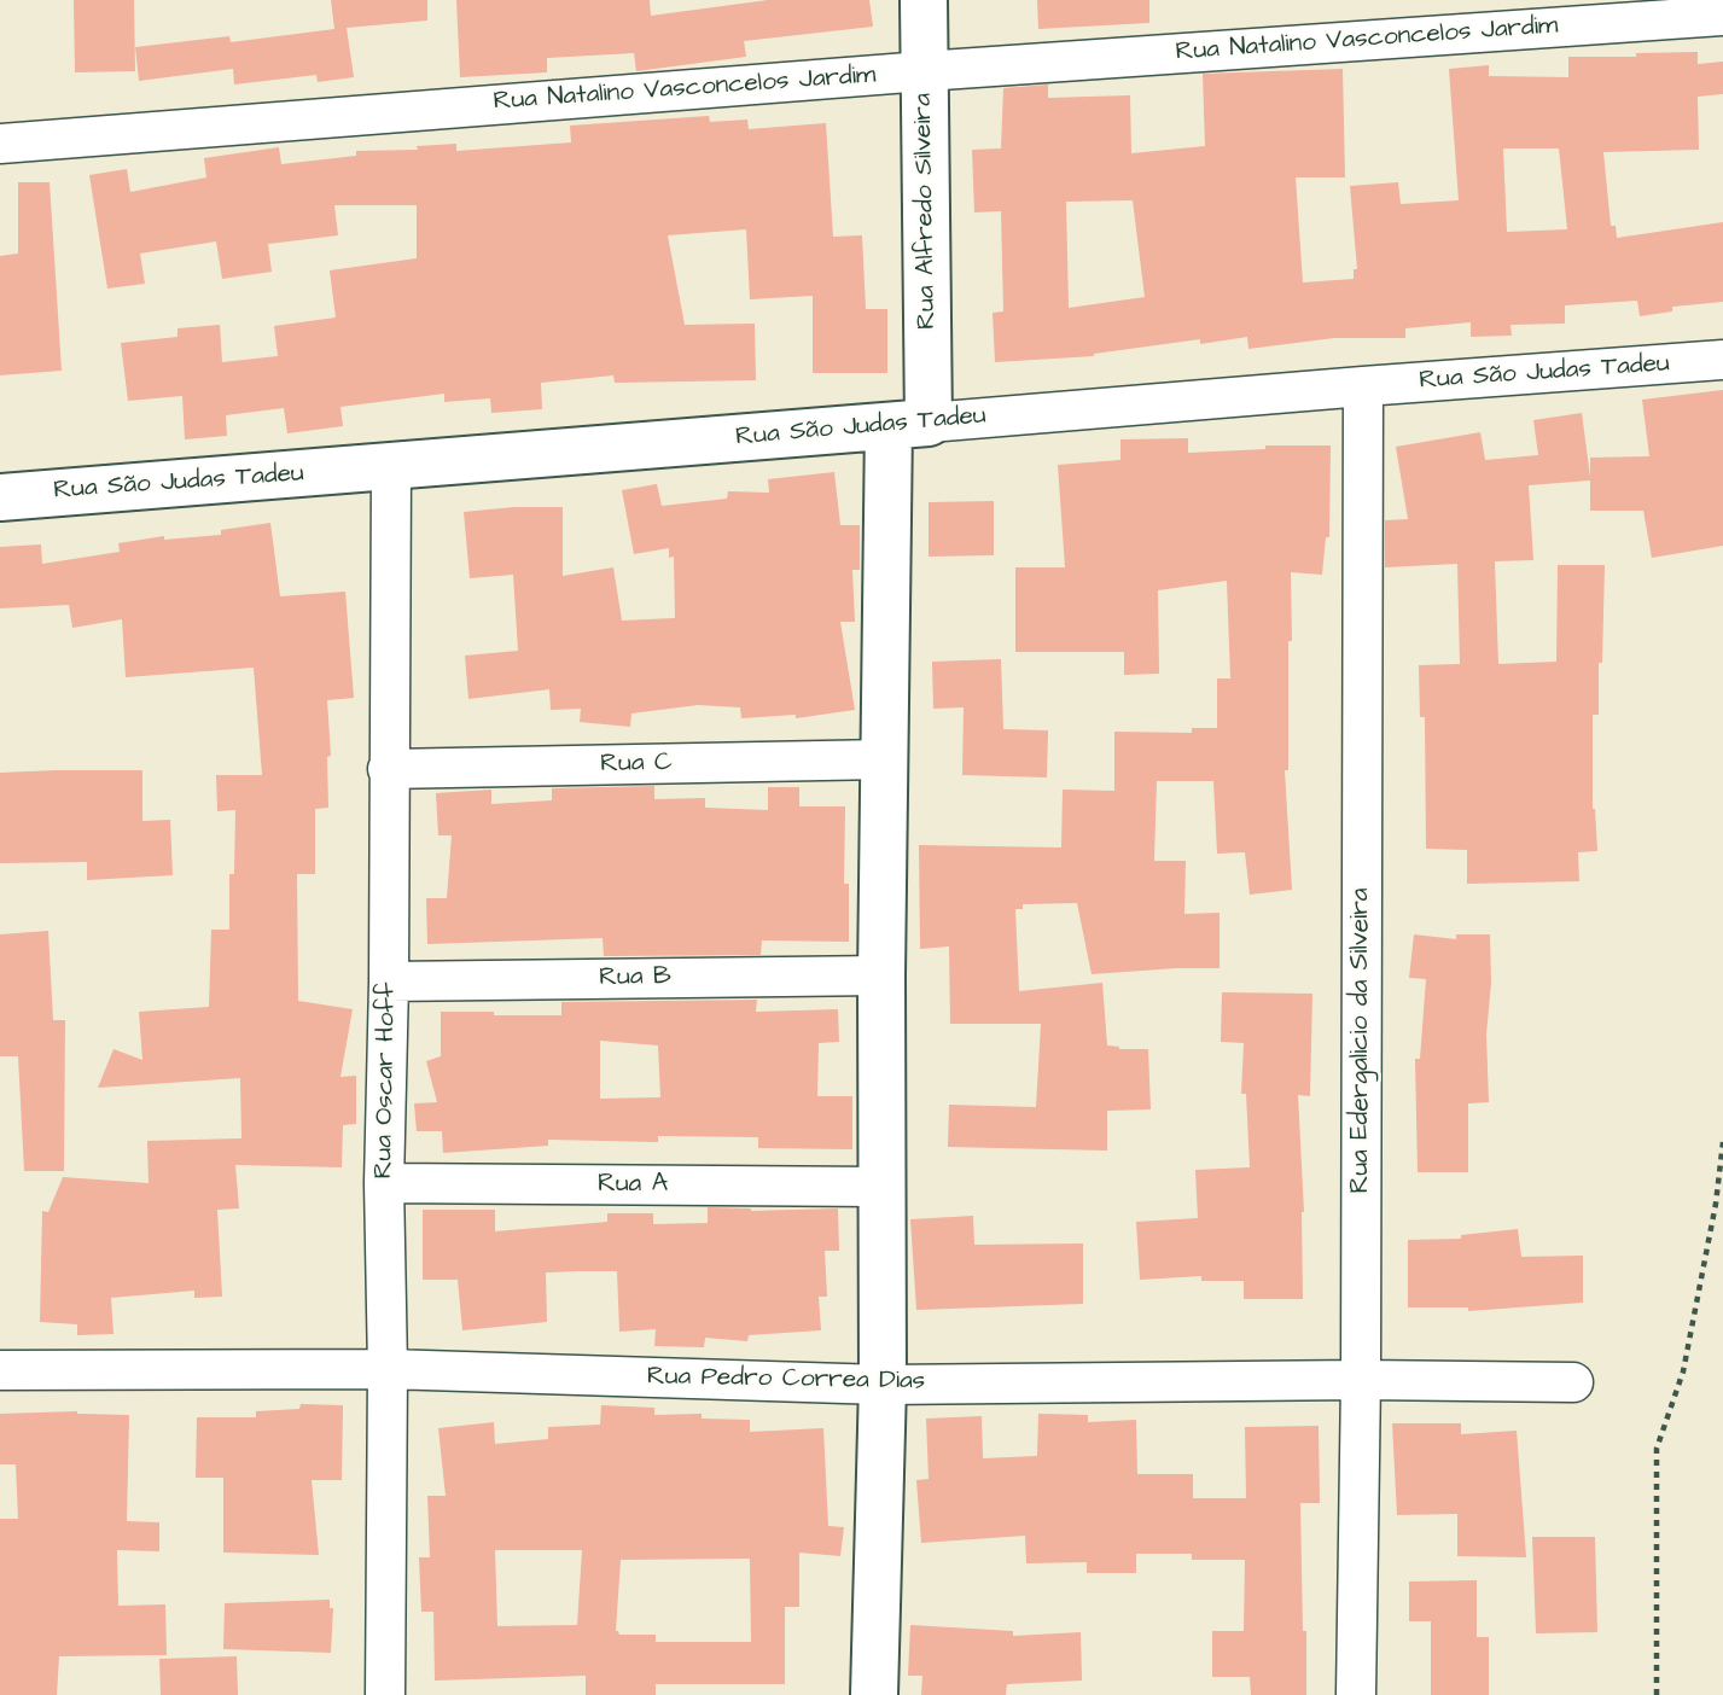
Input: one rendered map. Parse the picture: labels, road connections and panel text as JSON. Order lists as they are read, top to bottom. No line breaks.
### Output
{"streets":{"street":["Rua Natalino Vasconcelos Jardim","Rua Alfredo Silveira","Rua São Judas Tadeu","Rua C","Rua B","Rua Edergalicio da Silveira","Rua Oscar Hoff","Rua A","Rua Pedro Correa Dias"]},"crossings":[["Rua Natalino Vasconcelos Jardim","Rua Alfredo Silveira"],["Rua Alfredo Silveira","Rua São Judas Tadeu"],["Rua Alfredo Silveira","Rua C"],["Rua Alfredo Silveira","Rua B"],["Rua Alfredo Silveira","Rua A"],["Rua Alfredo Silveira","Rua Pedro Correa Dias"],["Rua São Judas Tadeu","Rua Edergalicio da Silveira"],["Rua São Judas Tadeu","Rua Oscar Hoff"],["Rua C","Rua Oscar Hoff"],["Rua B","Rua Oscar Hoff"],["Rua Edergalicio da Silveira","Rua Pedro Correa Dias"],["Rua Oscar Hoff","Rua A"],["Rua Oscar Hoff","Rua Pedro Correa Dias"]]}
